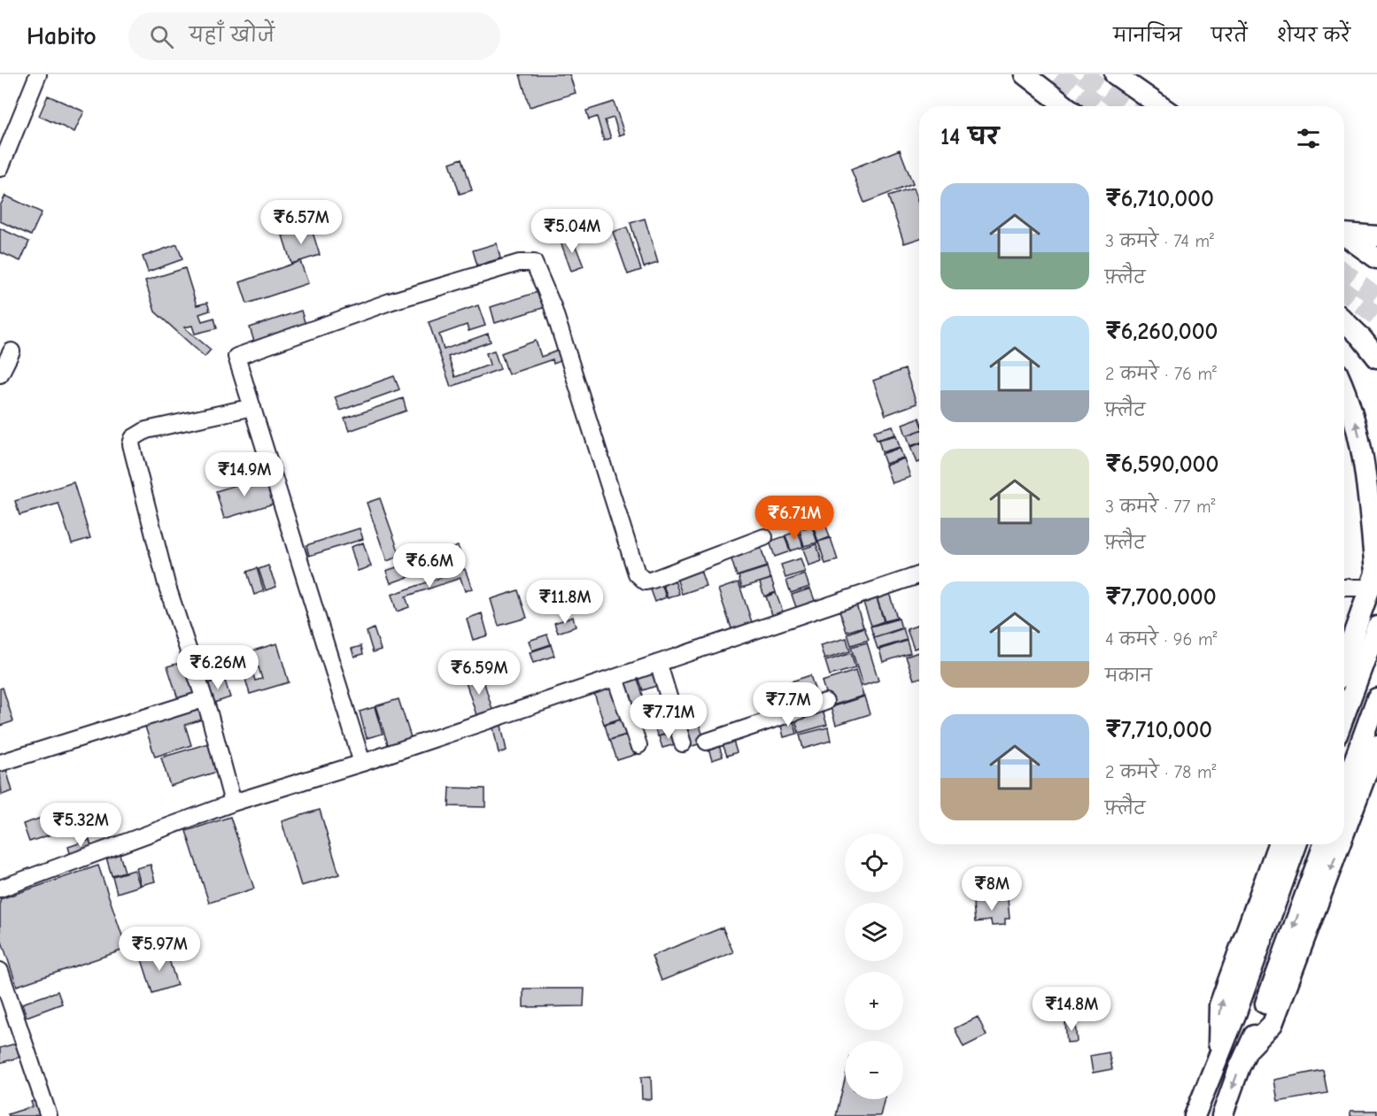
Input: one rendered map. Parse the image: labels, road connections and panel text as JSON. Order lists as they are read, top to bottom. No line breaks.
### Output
{"page":{"header":"Habito","search":"यहाँ खोजें","nav":["मानचित्र","परतें","शेयर करें"],"heading":"14 घर","list":[{"name":"₹6,710,000","note":"3 कमरे · 74 m² · फ़्लैट"},{"name":"₹6,260,000","note":"2 कमरे · 76 m² · फ़्लैट"},{"name":"₹6,590,000","note":"3 कमरे · 77 m² · फ़्लैट"},{"name":"₹7,700,000","note":"4 कमरे · 96 m² · मकान"},{"name":"₹7,710,000","note":"2 कमरे · 78 m² · फ़्लैट"}],"price":["₹6.57M","₹5.04M","₹14.9M","₹6.71M","₹6.6M","₹11.8M","₹6.26M","₹6.59M","₹7.7M","₹7.71M","₹5.32M","₹8M","₹5.97M","₹14.8M"],"map_buttons":["+","−"]}}
